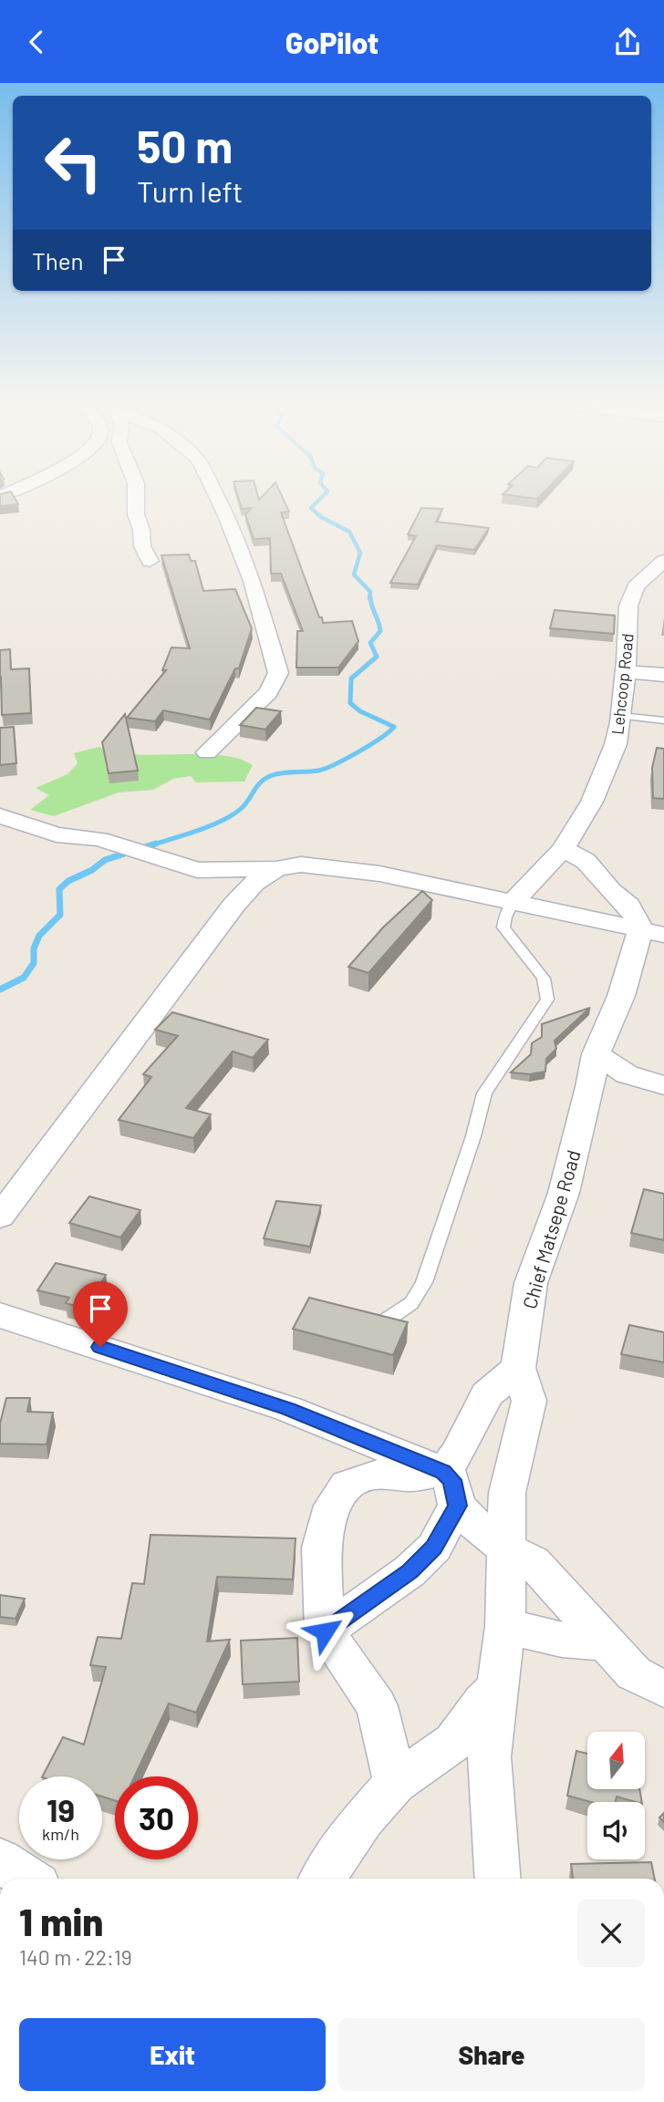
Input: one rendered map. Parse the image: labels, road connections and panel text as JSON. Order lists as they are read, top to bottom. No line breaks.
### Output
{"streets":{"street":["Lehcoop Road","Chief Matsepe Road"]},"north":"top","page":{"header":"GoPilot","turn":["50 m","Turn left"],"then":"Then","speed":"19 km/h","limit":"30","heading":["1 min","140 m · 22:19"],"buttons":["Exit","Share"]}}
